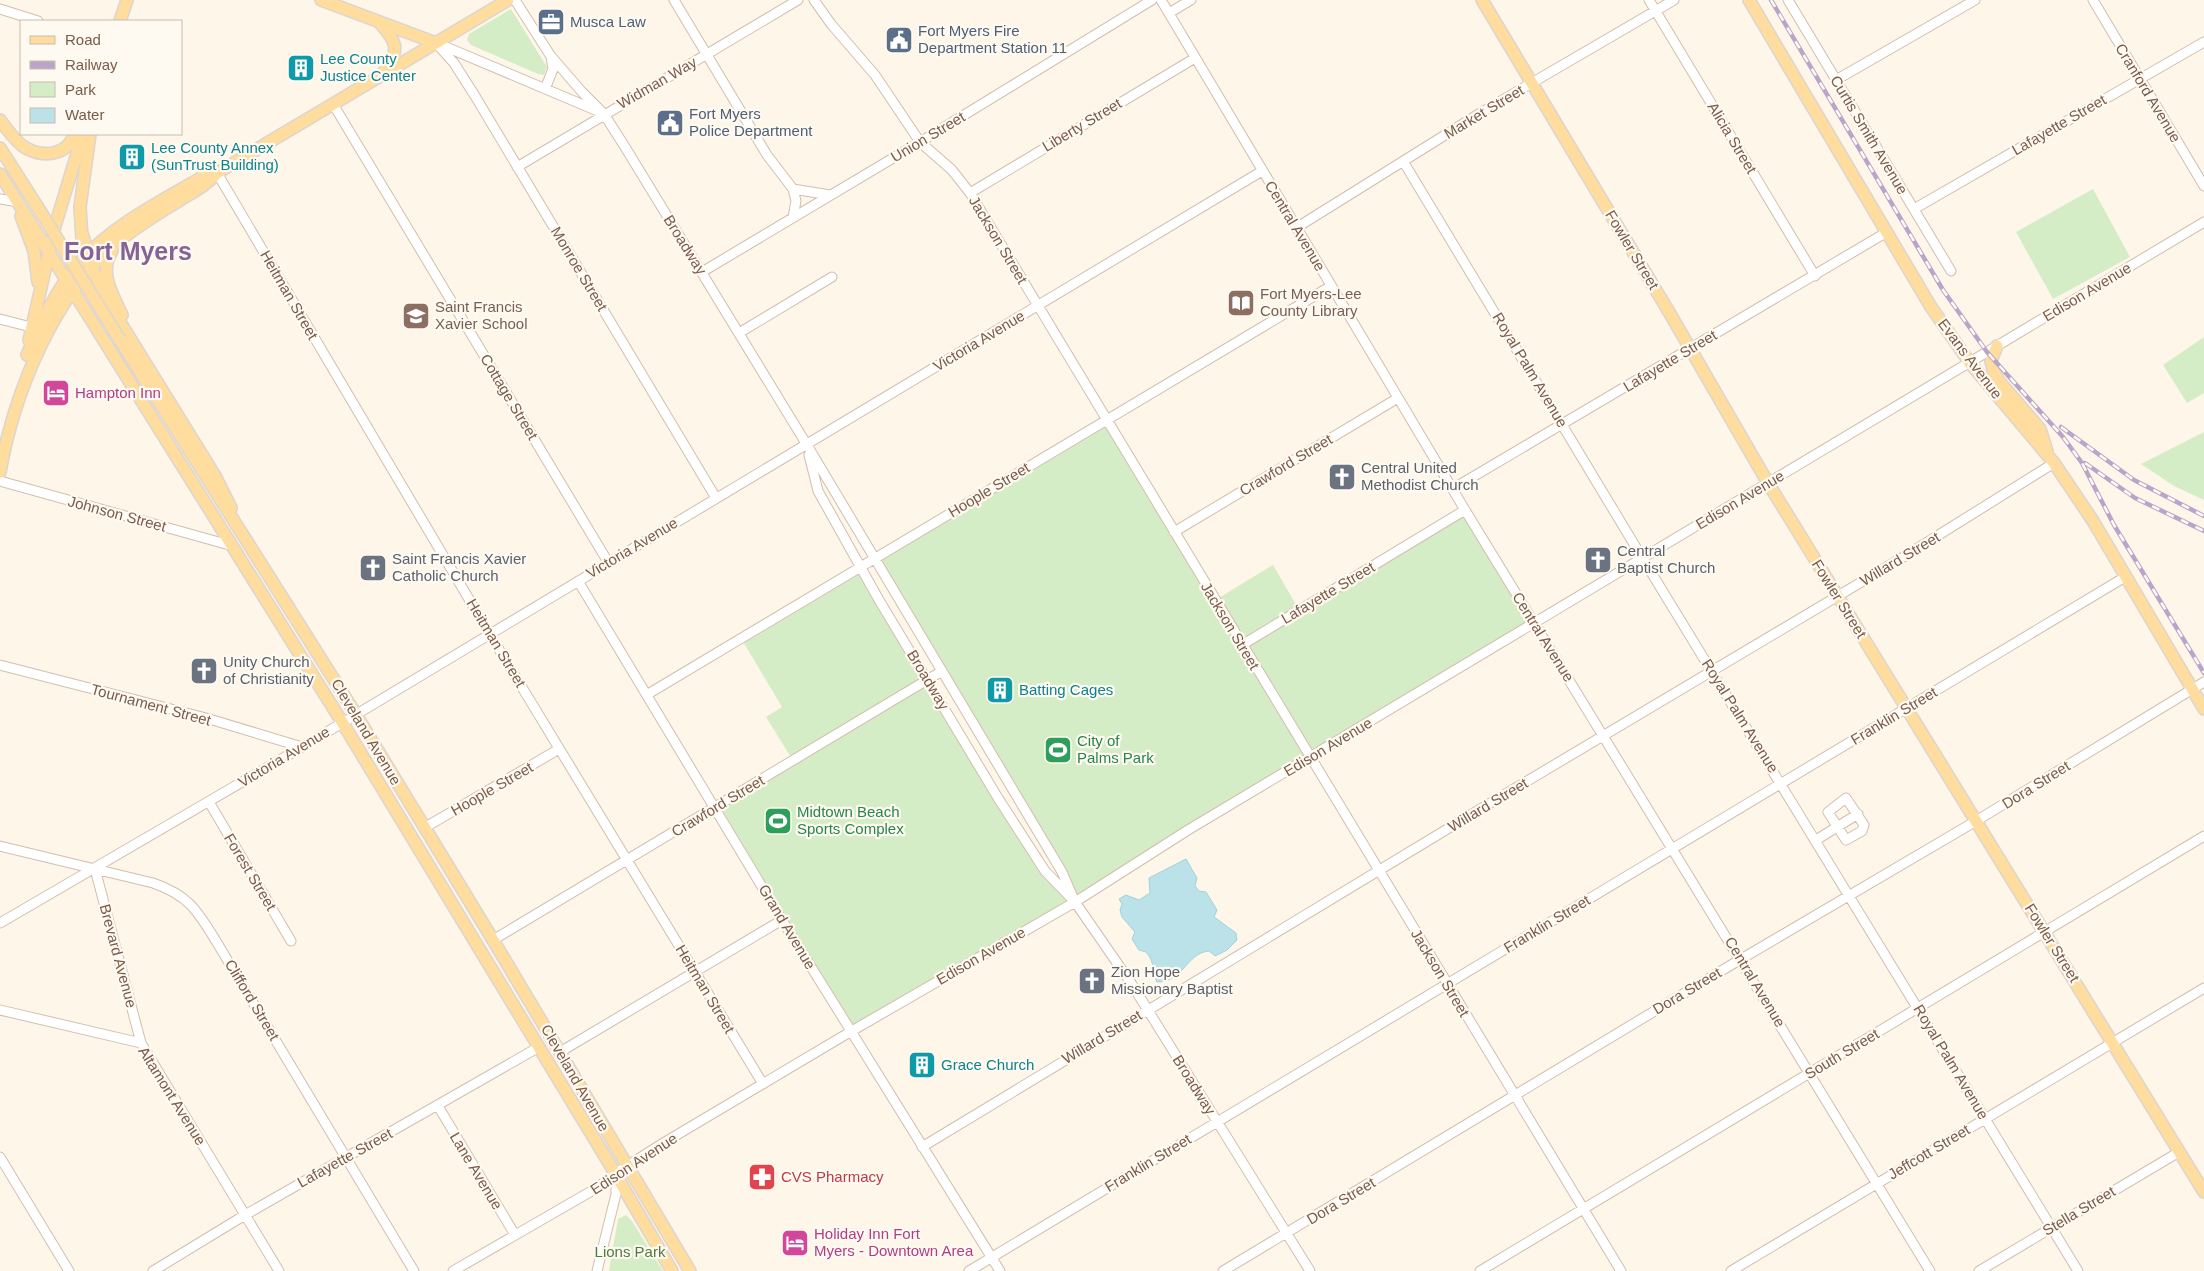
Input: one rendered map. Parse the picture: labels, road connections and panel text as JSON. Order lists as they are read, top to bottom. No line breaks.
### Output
{"streets":{"main road":["Fowler Street","Evans Avenue","Cleveland Avenue"],"street":["Widman Way","Cranford Avenue","Market Street","Liberty Street","Lafayette Street","Curtis Smith Avenue","Union Street","Alicia Street","Central Avenue","Jackson Street","Broadway","Monroe Street","Edison Avenue","Heitman Street","Victoria Avenue","Royal Palm Avenue","Cottage Street","Crawford Street","Hoople Street","Johnson Street","Willard Street","Tournament Street","Franklin Street","Dora Street","Forest Street","Grand Avenue","Brevard Avenue","Clifford Street","South Street","Altamont Avenue","Jeffcott Street","Lane Avenue","Stella Street"]},"crossings":[["Widman Way","Broadway"],["Widman Way","Monroe Street"],["Cranford Avenue","Lafayette Street"],["Market Street","Alicia Street"],["Market Street","Central Avenue"],["Market Street","Fowler Street"],["Market Street","Royal Palm Avenue"],["Liberty Street","Central Avenue"],["Liberty Street","Jackson Street"],["Lafayette Street","Curtis Smith Avenue"],["Lafayette Street","Alicia Street"],["Lafayette Street","Central Avenue"],["Lafayette Street","Jackson Street"],["Lafayette Street","Fowler Street"],["Lafayette Street","Evans Avenue"],["Lafayette Street","Royal Palm Avenue"],["Lafayette Street","Cleveland Avenue"],["Lafayette Street","Clifford Street"],["Lafayette Street","Altamont Avenue"],["Lafayette Street","Lane Avenue"],["Union Street","Jackson Street"],["Union Street","Broadway"],["Central Avenue","Edison Avenue"],["Central Avenue","Victoria Avenue"],["Central Avenue","Crawford Street"],["Central Avenue","Hoople Street"],["Central Avenue","Willard Street"],["Central Avenue","Franklin Street"],["Central Avenue","Dora Street"],["Central Avenue","South Street"],["Central Avenue","Jeffcott Street"],["Jackson Street","Edison Avenue"],["Jackson Street","Victoria Avenue"],["Jackson Street","Crawford Street"],["Jackson Street","Hoople Street"],["Jackson Street","Willard Street"],["Jackson Street","Franklin Street"],["Jackson Street","Dora Street"],["Jackson Street","South Street"],["Broadway","Edison Avenue"],["Broadway","Victoria Avenue"],["Broadway","Crawford Street"],["Broadway","Hoople Street"],["Broadway","Willard Street"],["Broadway","Franklin Street"],["Broadway","Dora Street"],["Fowler Street","Edison Avenue"],["Fowler Street","Willard Street"],["Fowler Street","Franklin Street"],["Fowler Street","Dora Street"],["Fowler Street","South Street"],["Fowler Street","Jeffcott Street"],["Fowler Street","Stella Street"],["Monroe Street","Victoria Avenue"],["Edison Avenue","Heitman Street"],["Edison Avenue","Evans Avenue"],["Edison Avenue","Royal Palm Avenue"],["Edison Avenue","Cleveland Avenue"],["Edison Avenue","Grand Avenue"],["Edison Avenue","Lane Avenue"],["Heitman Street","Victoria Avenue"],["Heitman Street","Crawford Street"],["Heitman Street","Hoople Street"],["Victoria Avenue","Cottage Street"],["Victoria Avenue","Tournament Street"],["Victoria Avenue","Cleveland Avenue"],["Victoria Avenue","Forest Street"],["Victoria Avenue","Grand Avenue"],["Victoria Avenue","Brevard Avenue"],["Victoria Avenue","Clifford Street"],["Evans Avenue","Willard Street"],["Evans Avenue","Franklin Street"],["Evans Avenue","Dora Street"],["Royal Palm Avenue","Willard Street"],["Royal Palm Avenue","Franklin Street"],["Royal Palm Avenue","Dora Street"],["Royal Palm Avenue","South Street"],["Royal Palm Avenue","Jeffcott Street"],["Royal Palm Avenue","Stella Street"],["Crawford Street","Cleveland Avenue"],["Crawford Street","Grand Avenue"],["Hoople Street","Cleveland Avenue"],["Hoople Street","Grand Avenue"],["Johnson Street","Cleveland Avenue"],["Willard Street","Grand Avenue"],["Franklin Street","Grand Avenue"],["Brevard Avenue","Clifford Street"],["Brevard Avenue","Altamont Avenue"]],"districts":["Fort Myers"],"parks":["Lions Park"],"places":{"office":["Musca Law"],"public building":["Fort Myers Fire Department Station 11","Fort Myers Police Department"],"building":["Lee County Justice Center","Lee County Annex (SunTrust Building)","Batting Cages","Grace Church"],"library":["Fort Myers-Lee County Library"],"school or university":["Saint Francis Xavier School"],"hotel":["Hampton Inn","Holiday Inn Fort Myers - Downtown Area"],"church":["Central United Methodist Church","Central Baptist Church","Saint Francis Xavier Catholic Church","Unity Church of Christianity","Zion Hope Missionary Baptist"],"sports":["City of Palms Park","Midtown Beach Sports Complex"],"pharmacy":["CVS Pharmacy"]},"legend":["Road","Railway","Park","Water"]}
